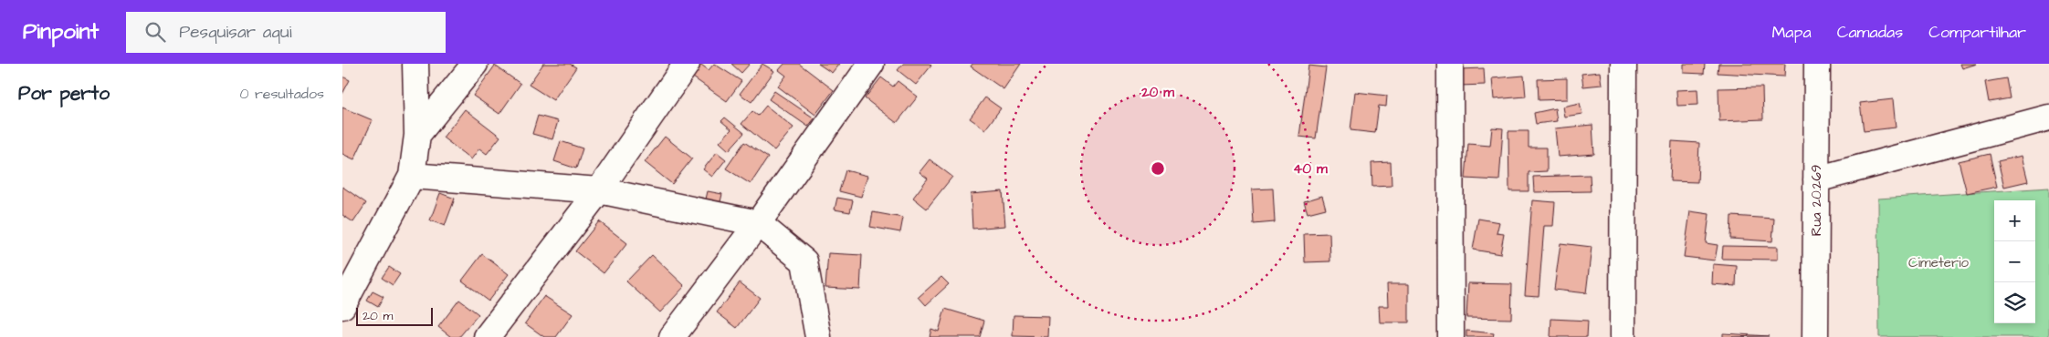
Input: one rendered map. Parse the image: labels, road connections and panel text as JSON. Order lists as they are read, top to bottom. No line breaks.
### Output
{"streets":{"street":["Rua 20.269"]},"parks":["Cimeterio"],"scale_bar":"20 m","page":{"header":"Pinpoint","search":"Pesquisar aqui","nav":["Mapa","Camadas","Compartilhar"],"heading":["Por perto","0 resultados"],"map_buttons":["+","−"],"scale":"20 m"},"rings":["20 m","40 m"]}
